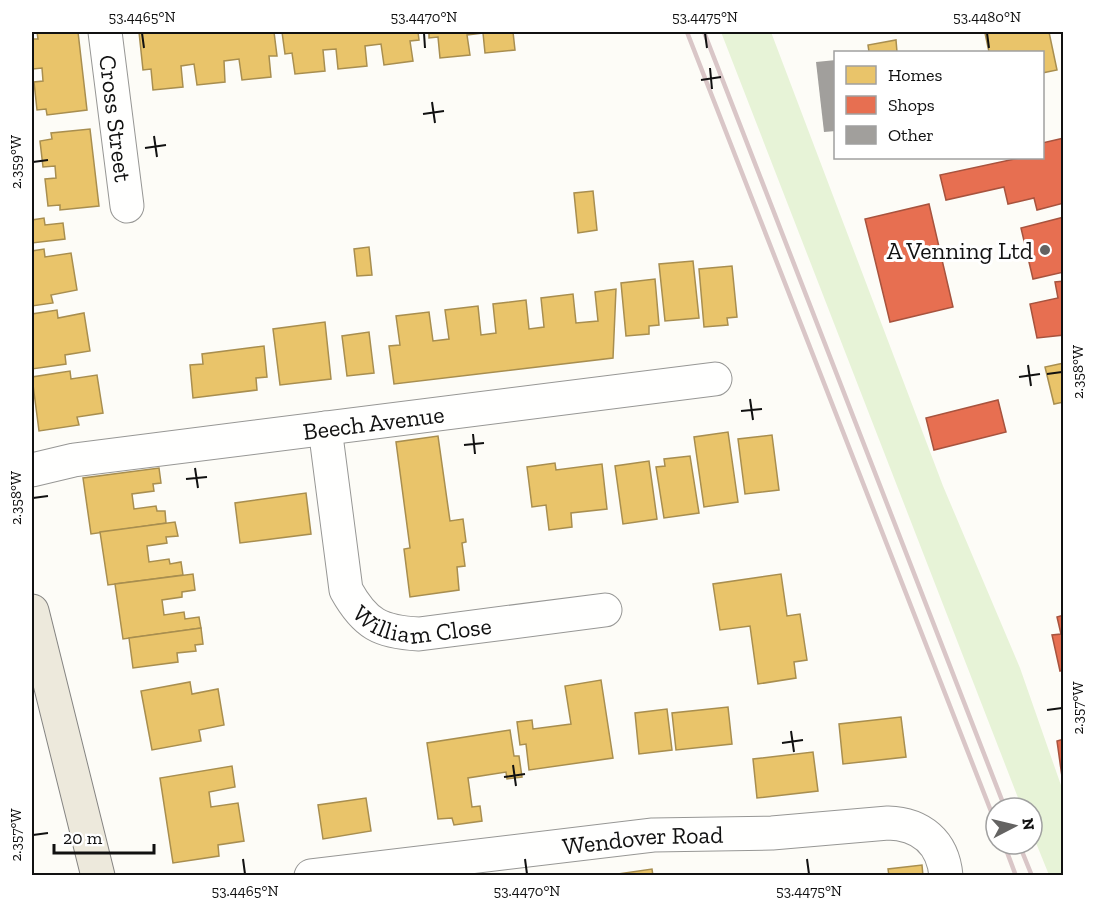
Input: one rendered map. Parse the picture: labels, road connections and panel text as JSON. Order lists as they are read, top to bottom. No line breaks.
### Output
{"streets":{"street":["Cross Street","Beech Avenue","William Close","Wendover Road"]},"crossings":[["Beech Avenue","William Close"]],"places":["A Venning Ltd"],"legend":["Homes","Shops","Other"],"scale_bar":"20 m","north":"right","coordinates":["53.4465°N","53.4470°N","53.4475°N","53.4480°N","2.359°W","2.358°W","2.357°W"]}
